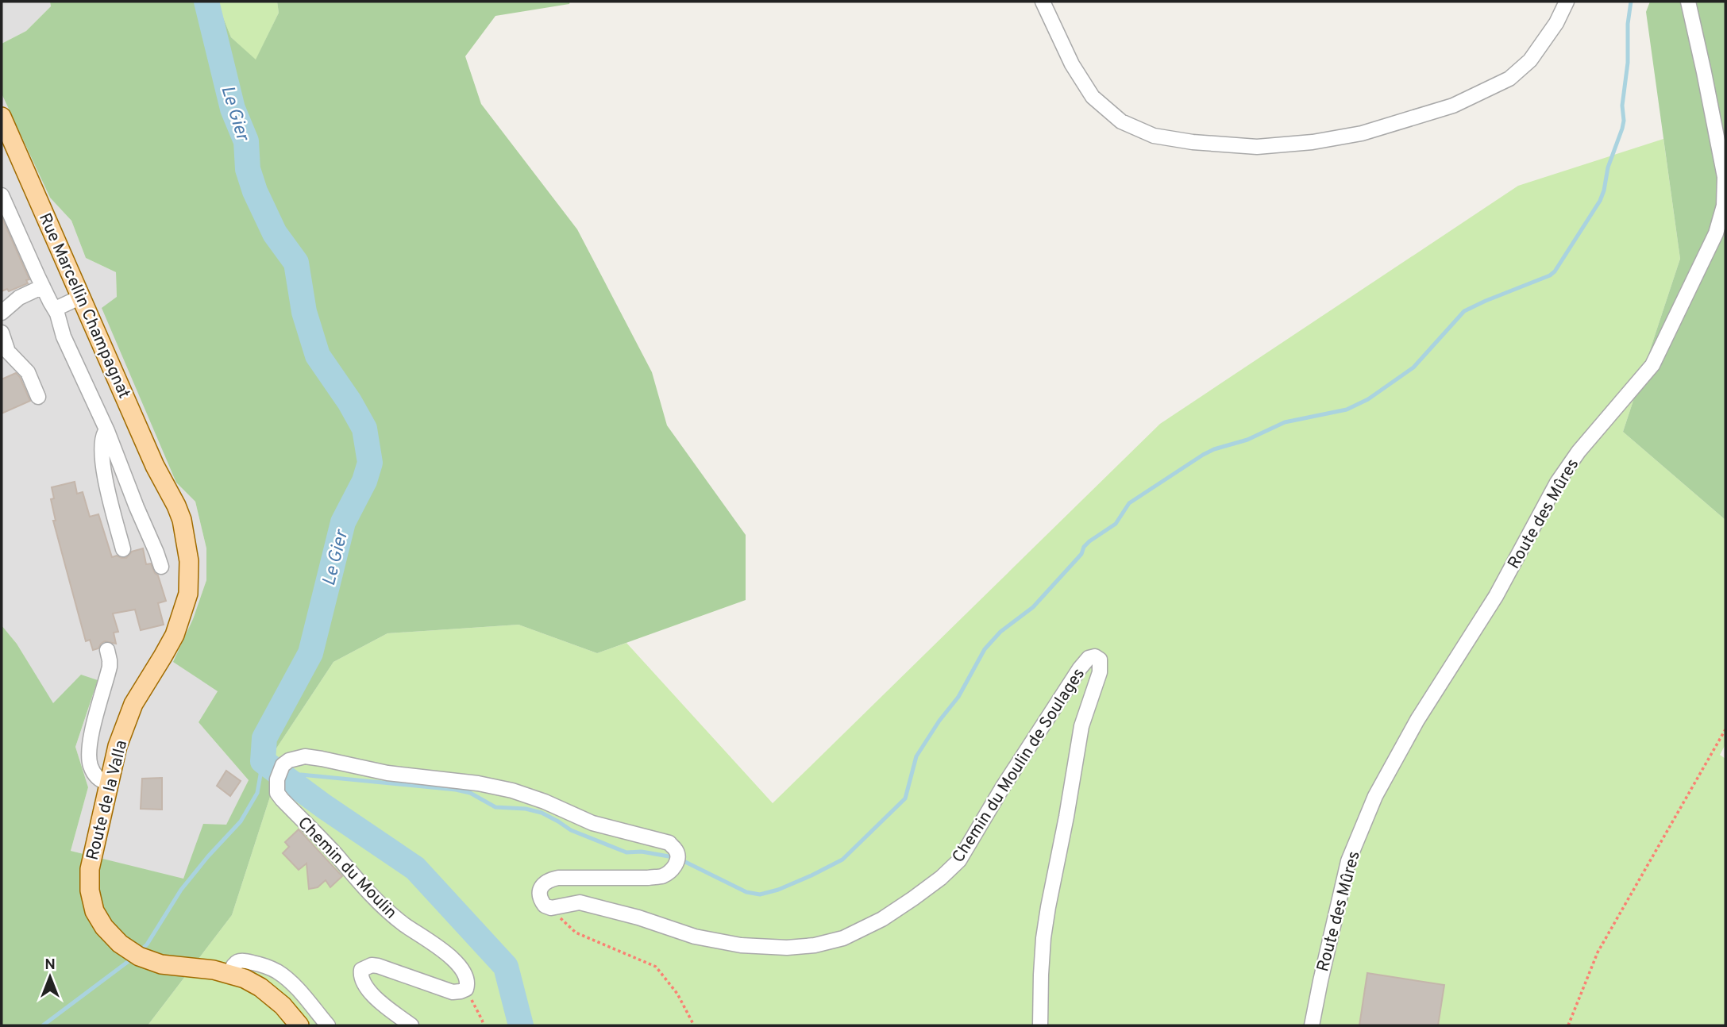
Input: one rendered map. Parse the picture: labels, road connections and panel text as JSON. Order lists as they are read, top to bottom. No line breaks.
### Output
{"streets":{"main road":["Rue Marcellin Champagnat","Route de la Valla"],"street":["Route des Mûres","Chemin du Moulin de Soulages","Chemin du Moulin"]},"crossings":[["Rue Marcellin Champagnat","Route de la Valla"],["Chemin du Moulin de Soulages","Chemin du Moulin"]],"water":["Le Gier"],"north":"top"}
